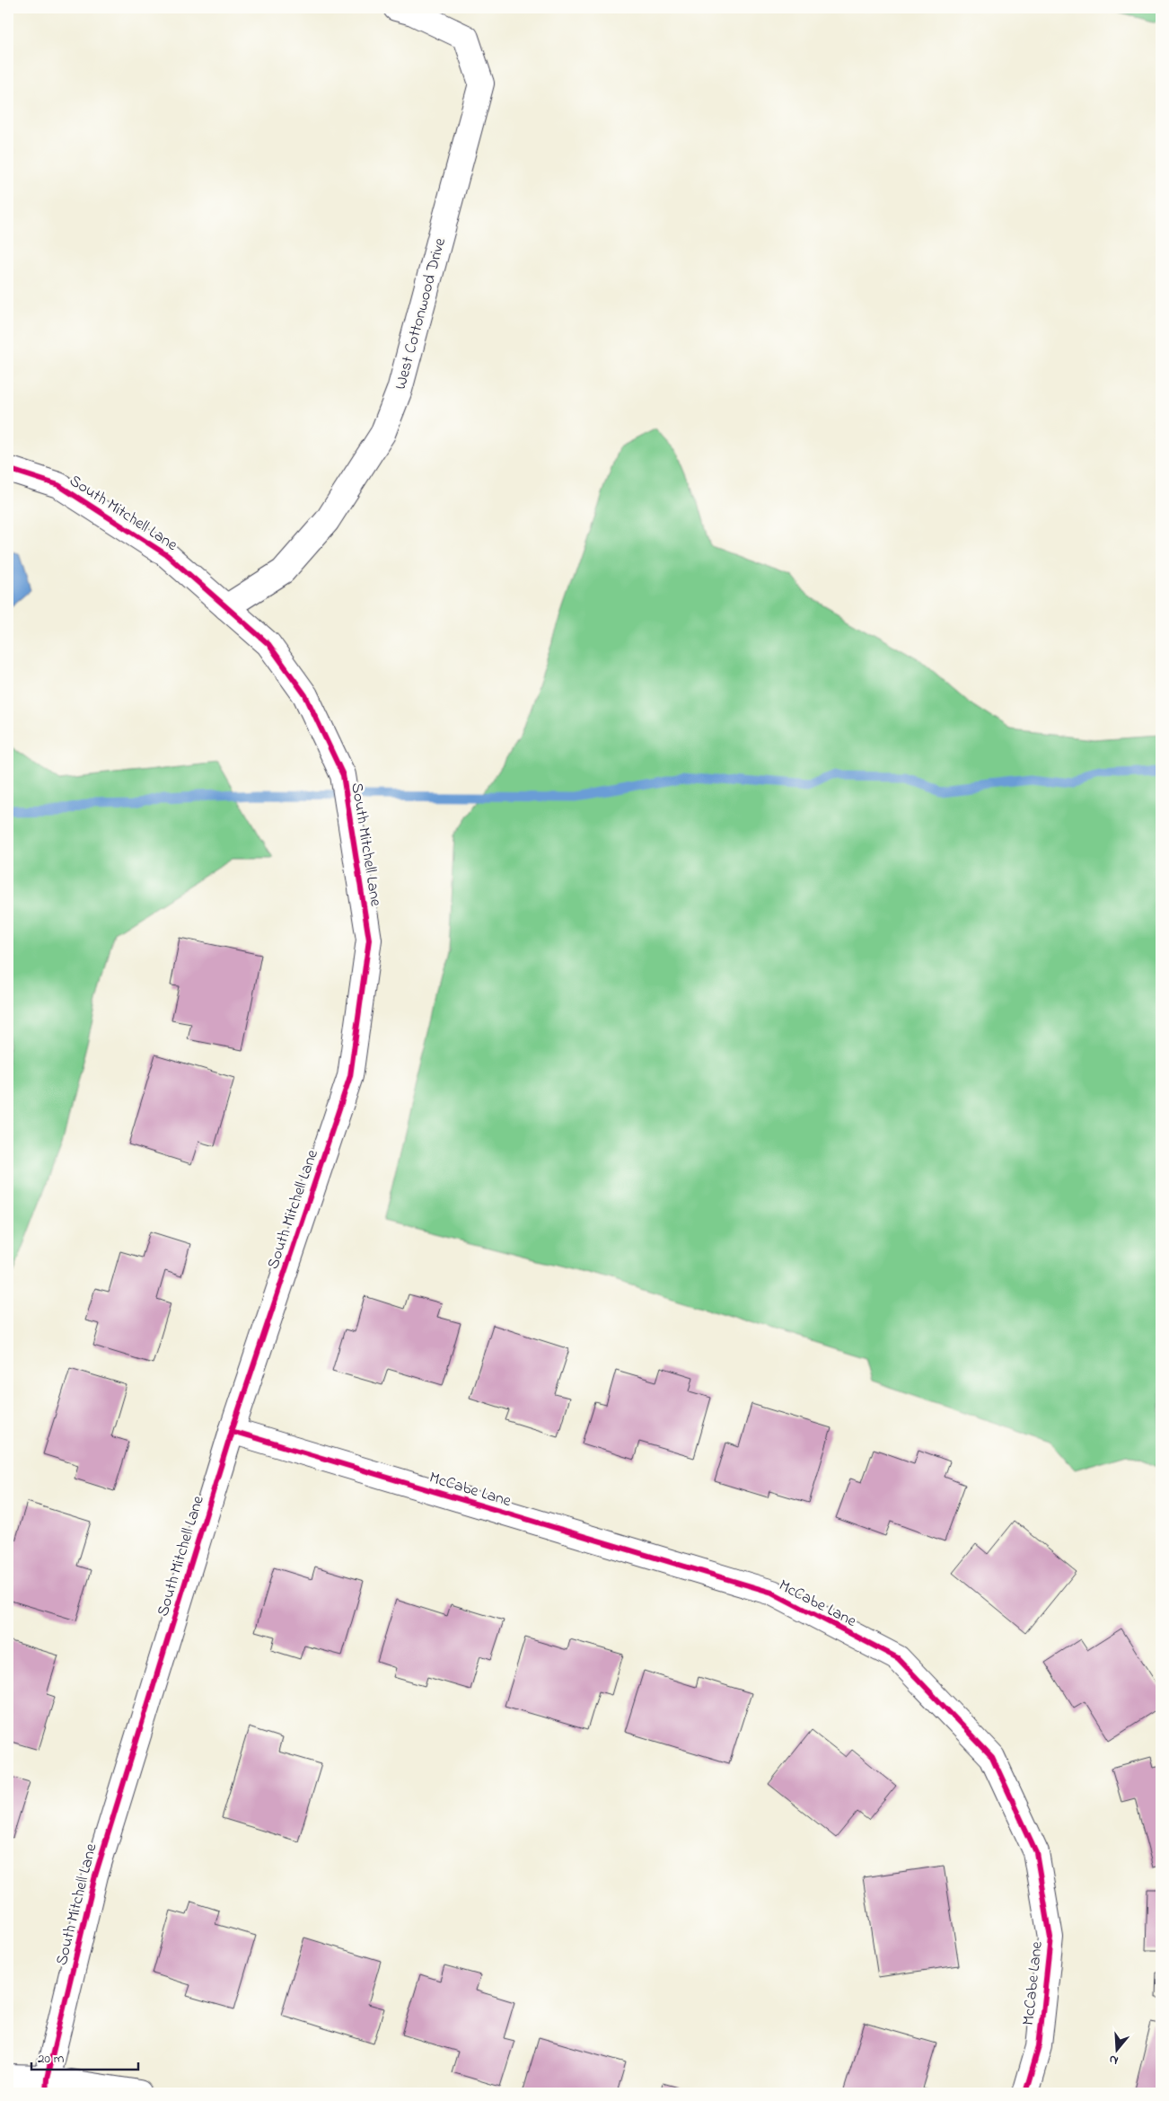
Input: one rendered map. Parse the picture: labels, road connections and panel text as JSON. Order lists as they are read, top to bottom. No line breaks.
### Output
{"streets":{"street":["West Cottonwood Drive","South Mitchell Lane","McCabe Lane"]},"crossings":[["West Cottonwood Drive","South Mitchell Lane"],["South Mitchell Lane","McCabe Lane"]],"scale_bar":"20 m","north":"bottom"}
